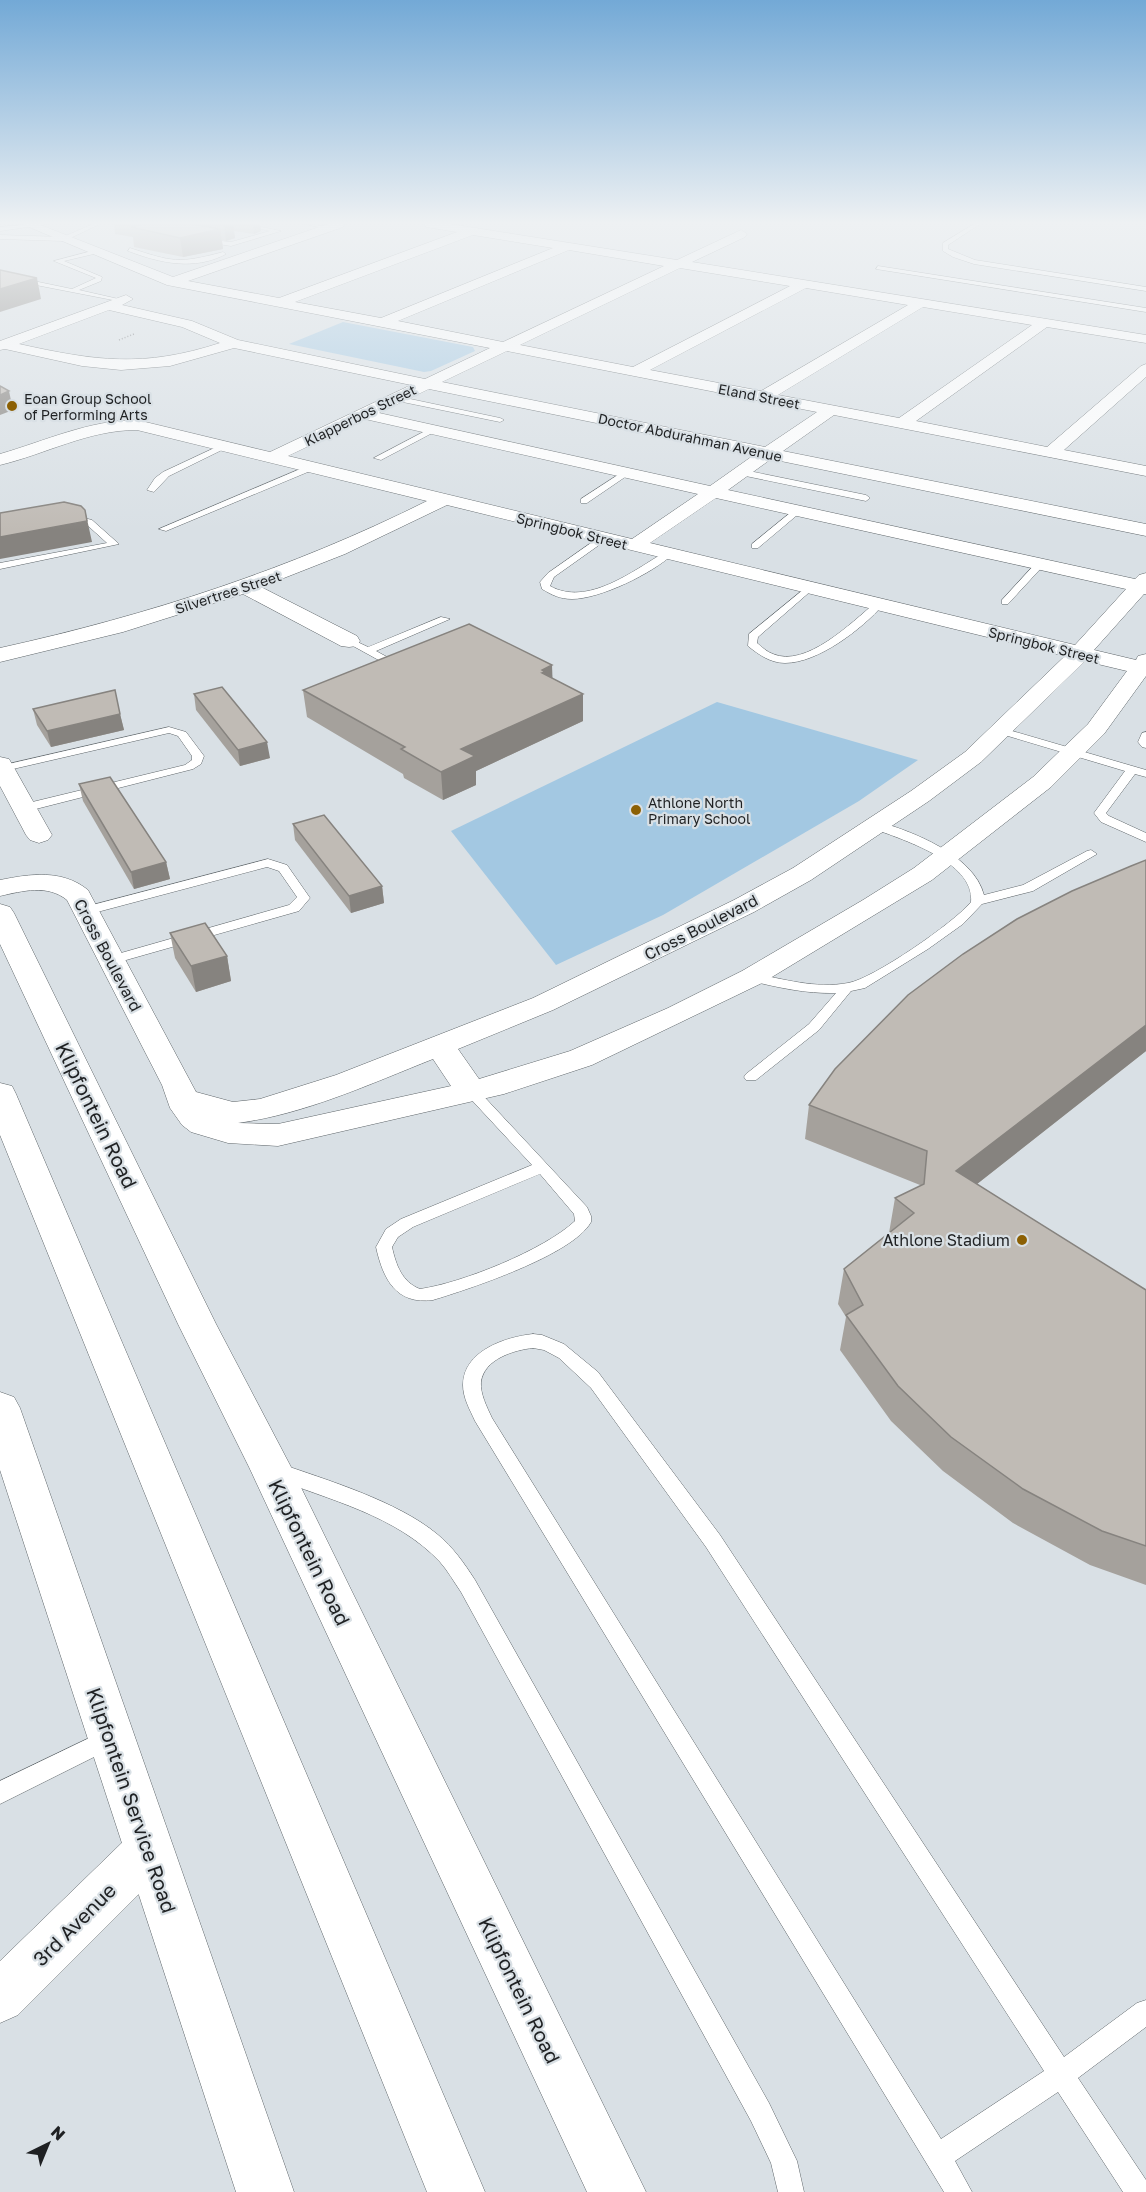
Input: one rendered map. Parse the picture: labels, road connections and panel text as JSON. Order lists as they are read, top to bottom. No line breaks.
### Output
{"streets":{"main road":["Klipfontein Road","Klipfontein Service Road"],"street":["Eland Street","Klapperbos Street","Doctor Abdurahman Avenue","Springbok Street","Silvertree Street","Cross Boulevard","3rd Avenue"]},"crossings":[["Eland Street","Klapperbos Street"],["Klapperbos Street","Doctor Abdurahman Avenue"],["Klapperbos Street","Springbok Street"],["Springbok Street","Silvertree Street"],["Springbok Street","Cross Boulevard"],["Klipfontein Service Road","3rd Avenue"]],"places":["Eoan Group School of Performing Arts","Athlone North Primary School","Athlone Stadium"],"north":"top right"}
